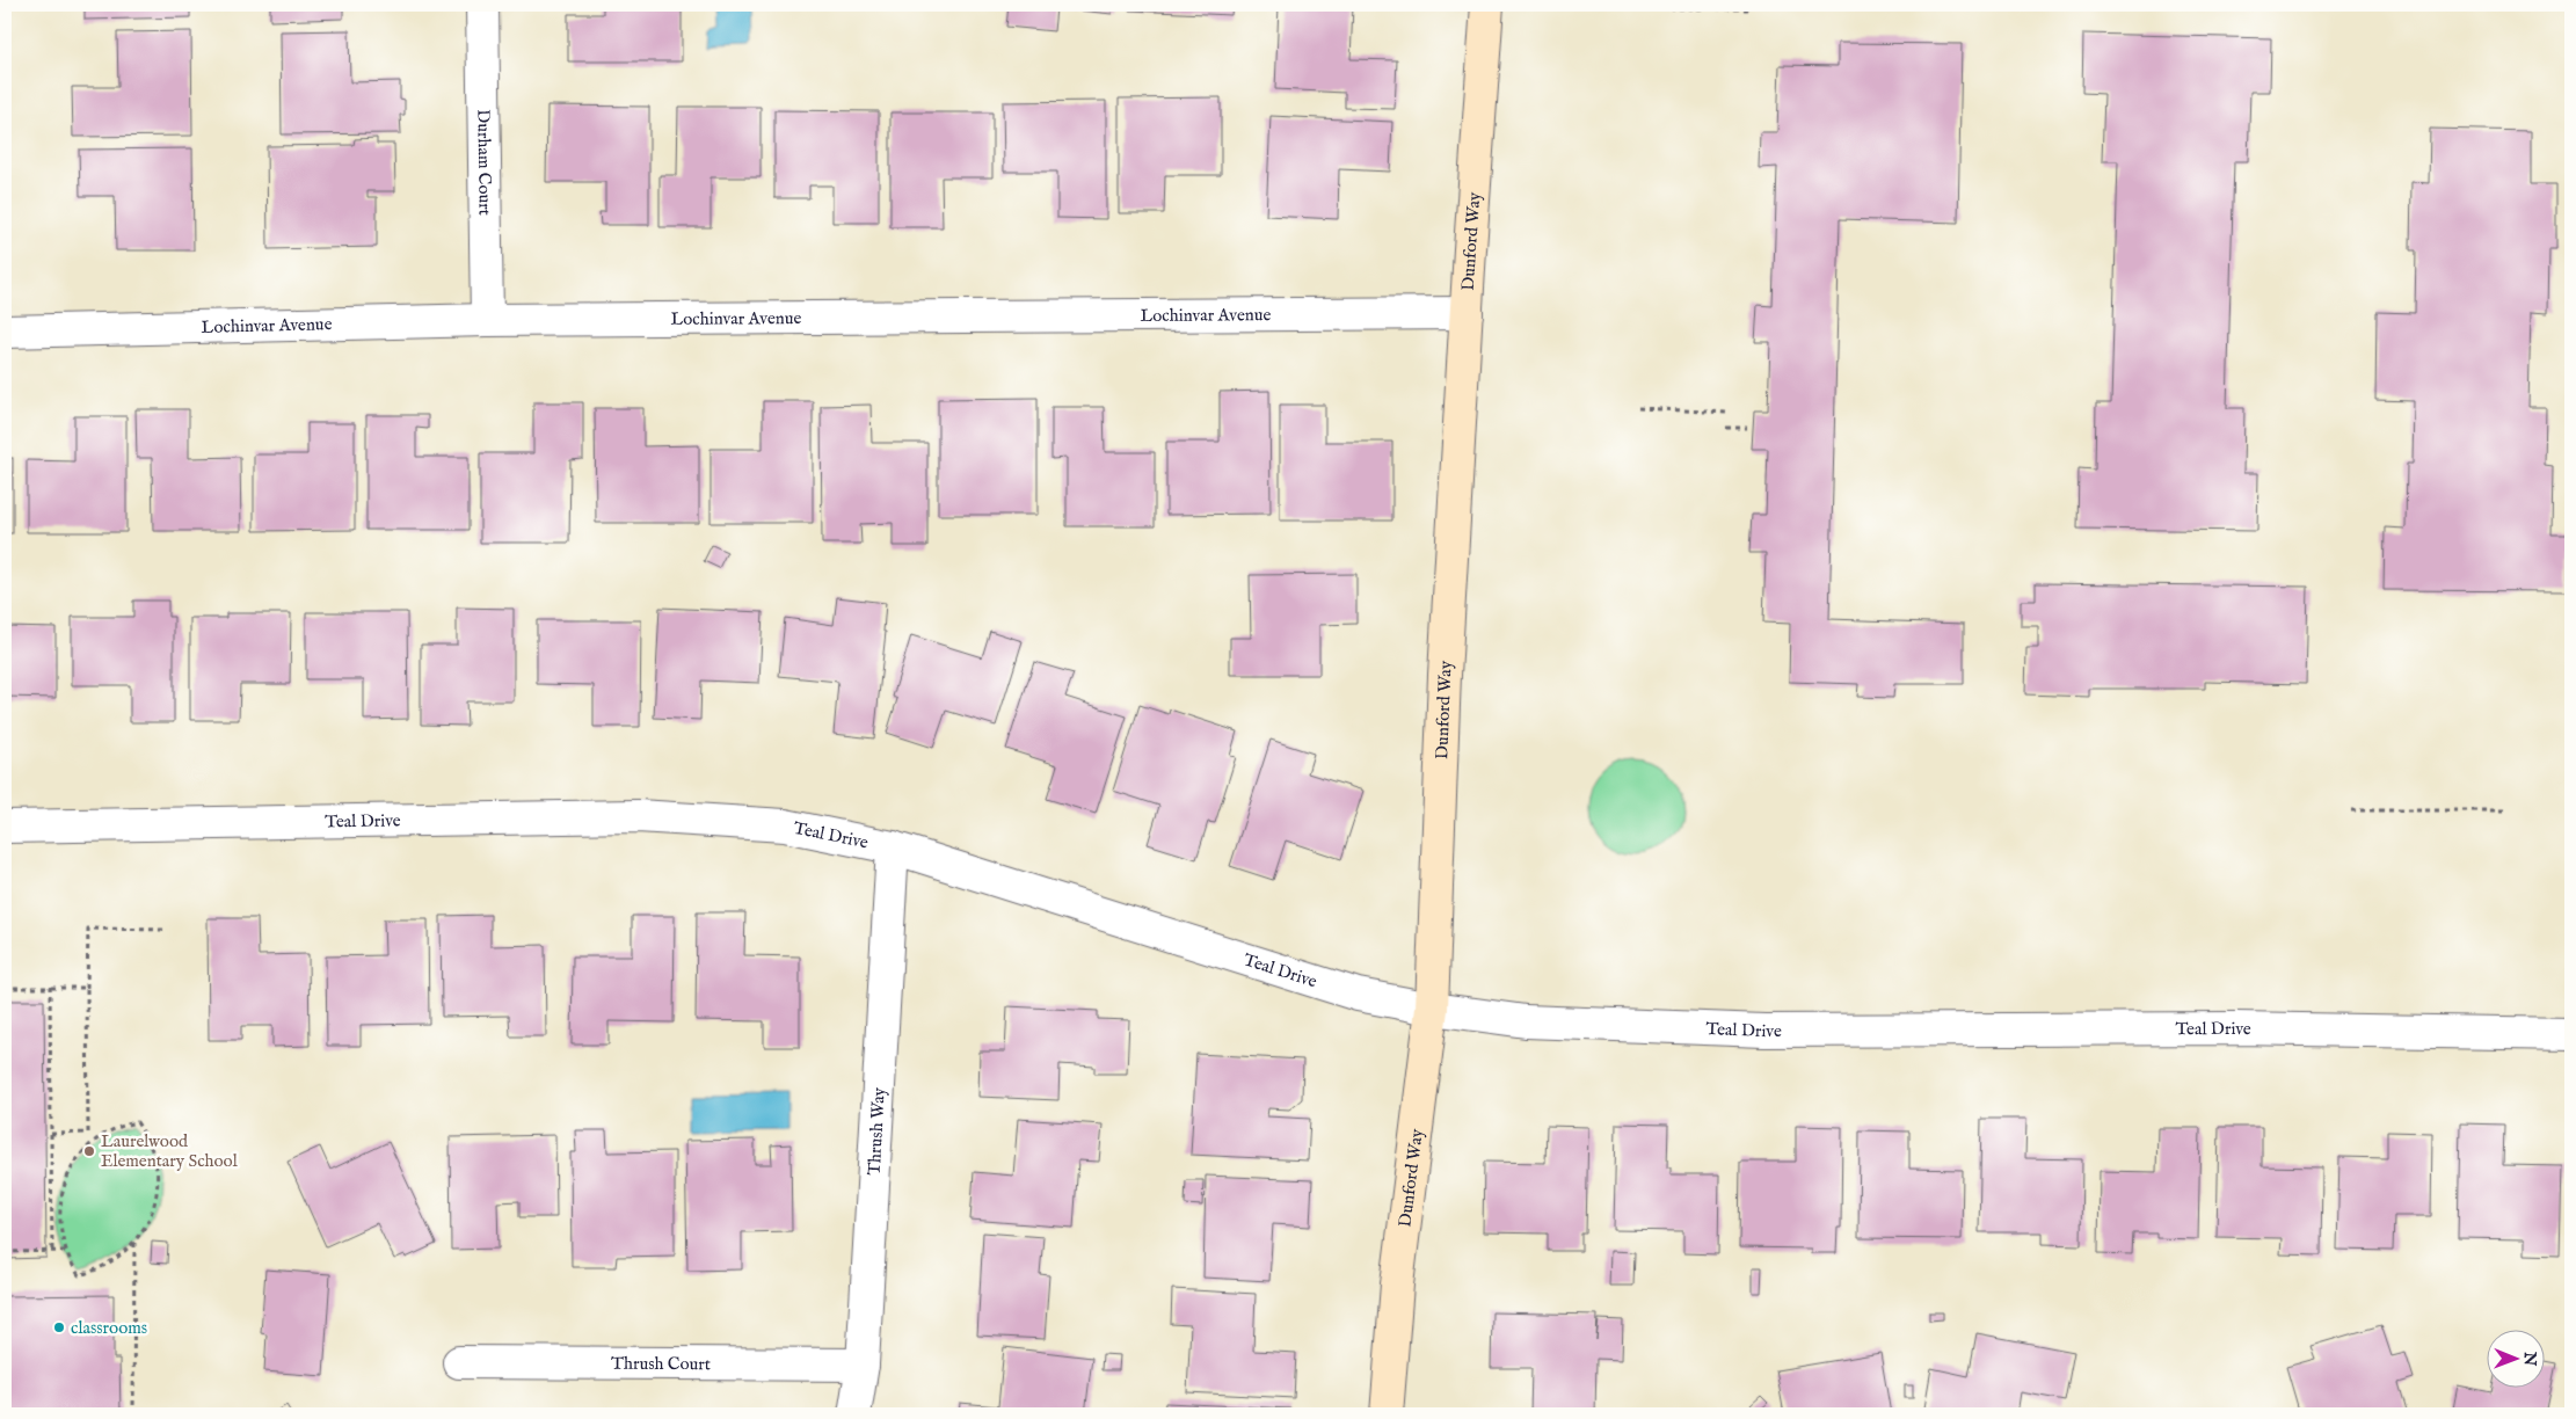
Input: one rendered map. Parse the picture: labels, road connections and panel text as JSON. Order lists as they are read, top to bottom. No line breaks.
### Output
{"streets":{"street":["Durham Court","Dunford Way","Lochinvar Avenue","Teal Drive","Thrush Way","Thrush Court"]},"crossings":[["Durham Court","Lochinvar Avenue"],["Dunford Way","Lochinvar Avenue"],["Dunford Way","Teal Drive"],["Teal Drive","Thrush Way"],["Thrush Way","Thrush Court"]],"places":["Laurelwood Elementary School","classrooms"],"north":"right"}
